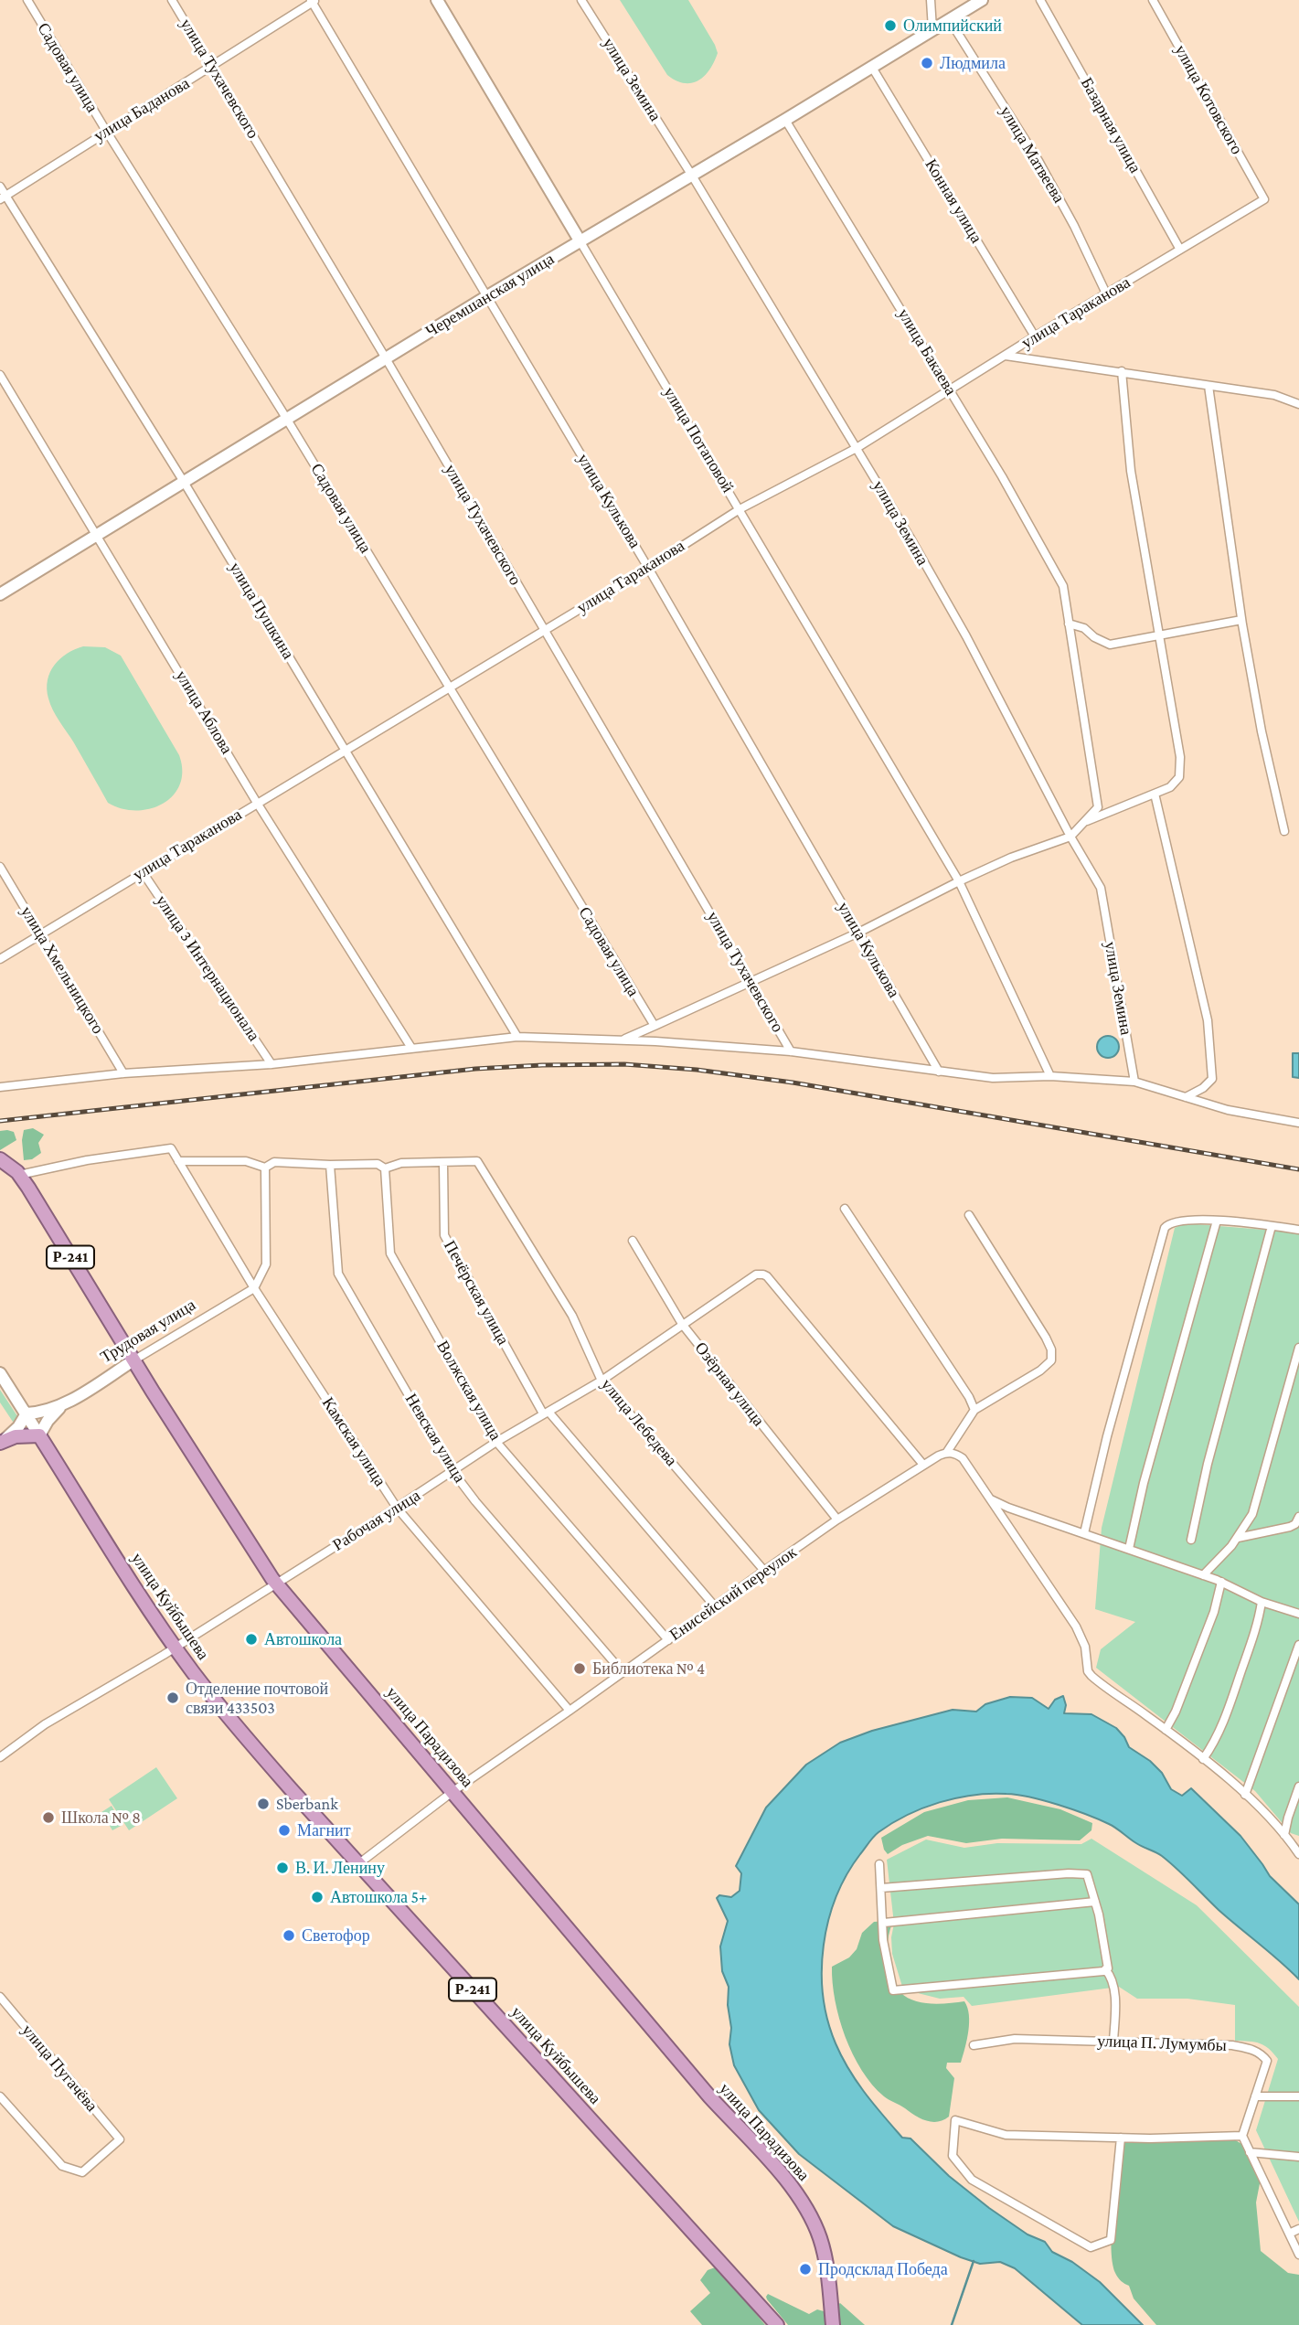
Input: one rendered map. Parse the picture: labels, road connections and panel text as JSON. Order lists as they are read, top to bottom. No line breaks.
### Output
{"streets":{"highway":["Р-241","улица Куйбышева","улица Парадизова"],"main road":["Черемшанская улица","улица Потаповой","Трудовая улица"],"street":["Садовая улица","улица Тухачевского","улица Земина","улица Котовского","улица Баданова","Базарная улица","улица Матвеева","Конная улица","улица Тараканова","улица Бакаева","улица Кулькова","улица Пушкина","улица Аблова","улица 3 Интернационала","улица Хмельницкого","Печёрская улица","Озёрная улица","Волжская улица","улица Лебедева","Невская улица","Камская улица","Рабочая улица","Енисейский переулок","улица П. Лумумбы","улица Пугачёва"]},"crossings":[["Садовая улица","улица Баданова"],["Садовая улица","Черемшанская улица"],["Садовая улица","улица Тараканова"],["улица Тухачевского","улица Баданова"],["улица Тухачевского","Черемшанская улица"],["улица Тухачевского","улица Тараканова"],["улица Земина","Черемшанская улица"],["улица Земина","улица Тараканова"],["улица Котовского","улица Тараканова"],["улица Баданова","улица Кулькова"],["улица Баданова","улица Пушкина"],["Базарная улица","улица Тараканова"],["улица Матвеева","Черемшанская улица"],["улица Матвеева","улица Тараканова"],["Конная улица","Черемшанская улица"],["Конная улица","улица Тараканова"],["Черемшанская улица","улица Бакаева"],["Черемшанская улица","улица Потаповой"],["Черемшанская улица","улица Кулькова"],["Черемшанская улица","улица Пушкина"],["Черемшанская улица","улица Аблова"],["улица Тараканова","улица Бакаева"],["улица Тараканова","улица Потаповой"],["улица Тараканова","улица Кулькова"],["улица Тараканова","улица Пушкина"],["улица Тараканова","улица Аблова"],["улица Тараканова","улица 3 Интернационала"],["улица Тараканова","улица Хмельницкого"],["Печёрская улица","улица Лебедева"],["Печёрская улица","Рабочая улица"],["Печёрская улица","Енисейский переулок"],["Трудовая улица","Камская улица"],["Трудовая улица","улица Парадизова"],["Озёрная улица","Рабочая улица"],["Озёрная улица","Енисейский переулок"],["Волжская улица","Рабочая улица"],["Волжская улица","Енисейский переулок"],["улица Лебедева","Рабочая улица"],["улица Лебедева","Енисейский переулок"],["Невская улица","Рабочая улица"],["Невская улица","Енисейский переулок"],["Камская улица","Рабочая улица"],["Камская улица","Енисейский переулок"],["Камская улица","улица Парадизова"],["Рабочая улица","Енисейский переулок"],["Рабочая улица","улица Куйбышева"],["Рабочая улица","улица Парадизова"],["Енисейский переулок","улица Куйбышева"],["Енисейский переулок","улица Парадизова"]],"places":["Олимпийский","Людмила","Автошкола","Библиотека № 4","Отделение почтовой связи 433503","Sberbank","Школа № 8","Магнит","В. И. Ленину","Автошкола 5+","Светофор","Продсклад Победа"]}
